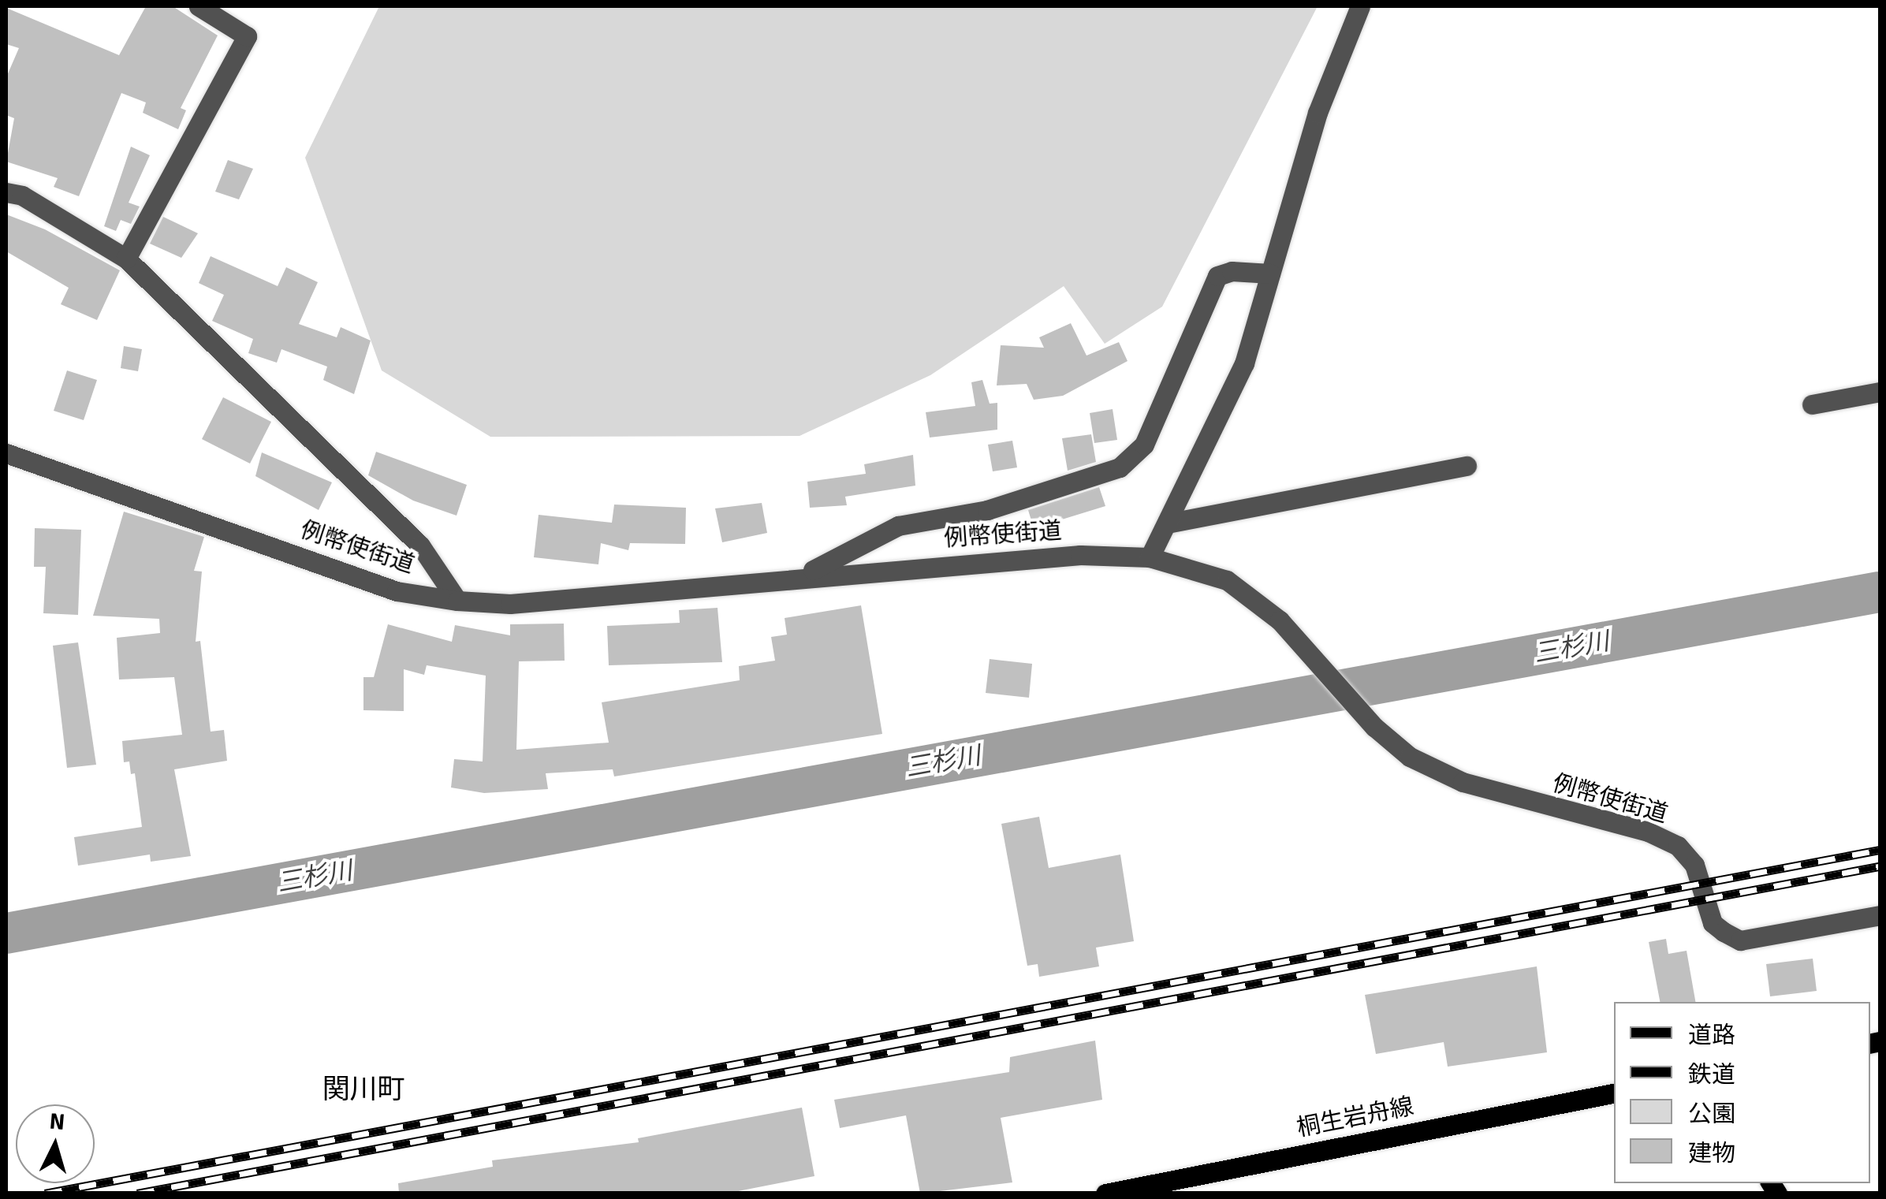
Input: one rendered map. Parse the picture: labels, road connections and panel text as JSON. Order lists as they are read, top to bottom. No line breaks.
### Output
{"streets":{"main road":["桐生岩舟線"],"street":["例幣使街道"]},"districts":["関川町"],"water":["三杉川"],"legend":["道路","鉄道","公園","建物"],"north":"top"}
